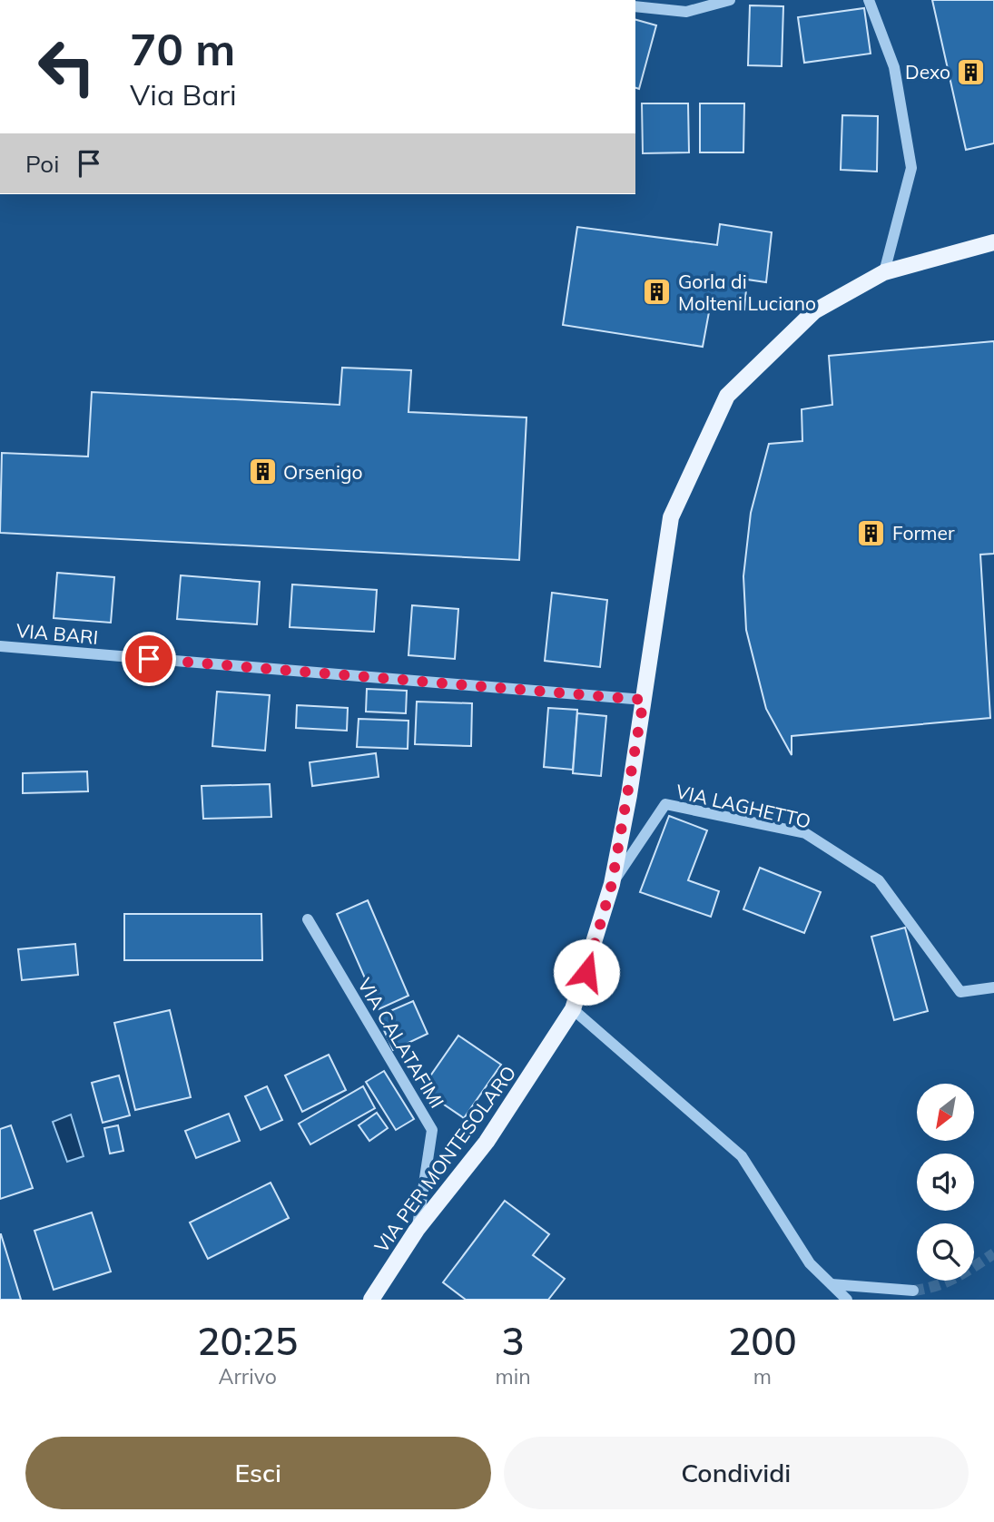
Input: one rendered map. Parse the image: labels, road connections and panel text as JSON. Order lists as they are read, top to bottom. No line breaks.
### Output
{"streets":{"main road":["VIA PER MONTESOLARO"],"street":["VIA BARI","VIA LAGHETTO","VIA CALATAFIMI"]},"crossings":[["VIA BARI","VIA PER MONTESOLARO"],["VIA LAGHETTO","VIA PER MONTESOLARO"],["VIA CALATAFIMI","VIA PER MONTESOLARO"]],"places":{"building":["Dexo","Gorla di Molteni Luciano","Orsenigo","Former"]},"north":"bottom left","page":{"turn":["70 m","Via Bari"],"then":"Poi","eta":["20:25","Arrivo","3","min","200","m"],"buttons":["Esci","Condividi"]}}
